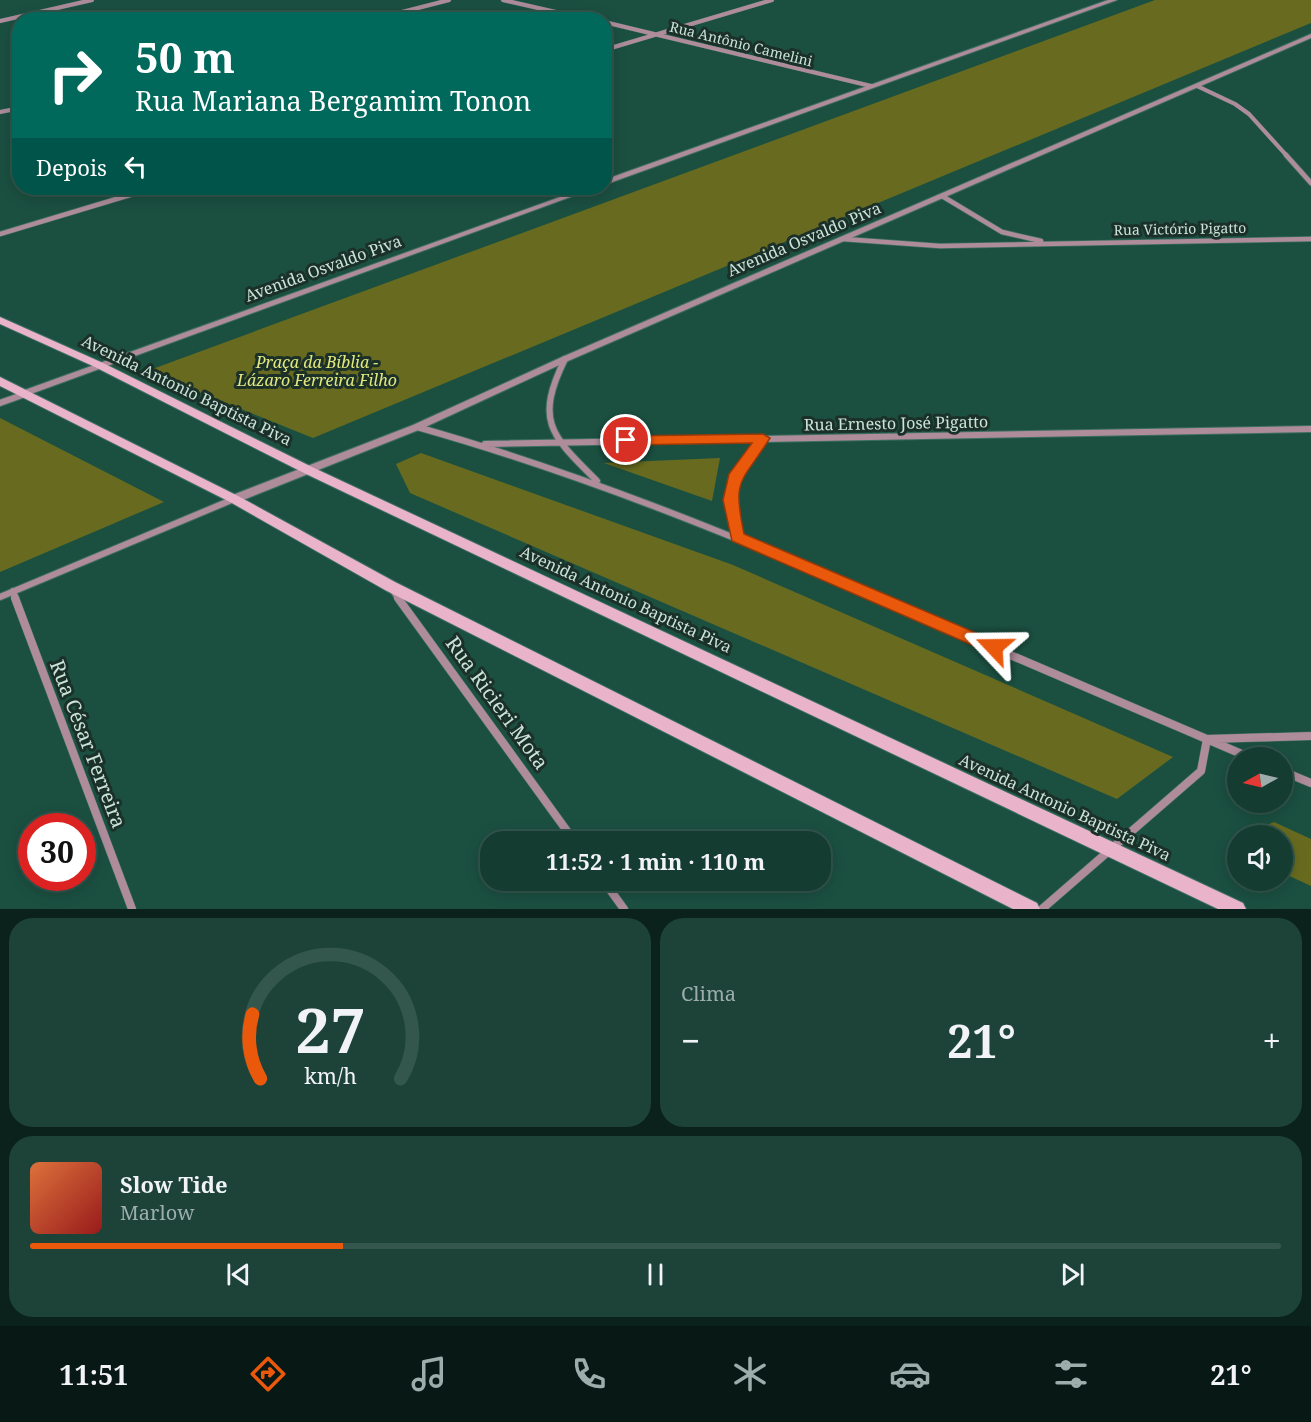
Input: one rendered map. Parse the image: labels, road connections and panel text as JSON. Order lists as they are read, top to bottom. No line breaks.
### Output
{"streets":{"main road":["Avenida Antonio Baptista Piva"],"street":["Rua Antônio Camelini","Rua Victório Pigatto","Avenida Osvaldo Piva","Rua Ernesto José Pigatto","Rua Ricieri Mota","Rua César Ferreira"]},"crossings":[["Rua Victório Pigatto","Avenida Osvaldo Piva"],["Avenida Osvaldo Piva","Avenida Antonio Baptista Piva"]],"parks":["Praça da Bíblia - Lázaro Ferreira Filho"],"north":"left","page":{"turn":["50 m","Rua Mariana Bergamim Tonon"],"then":"Depois","limit":"30","trip":"11:52 · 1 min · 110 m","tile":"Clima","heat":["−","21°","+"],"song":["Slow Tide","Marlow"],"tabs":["11:51","21°"],"gauge":["27","km/h"]}}
